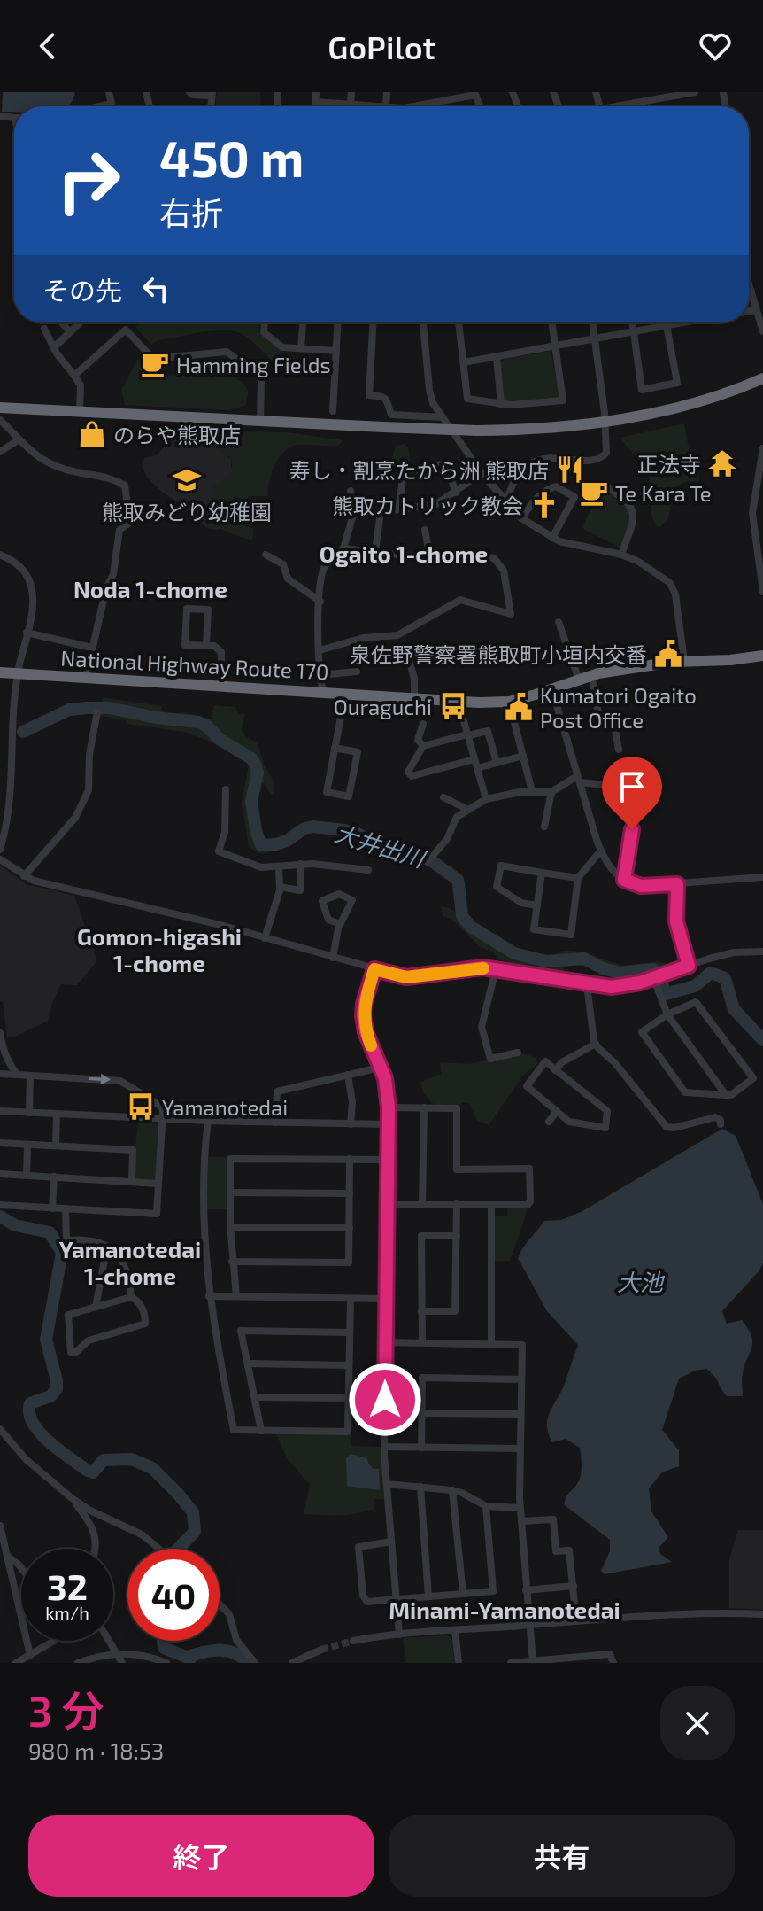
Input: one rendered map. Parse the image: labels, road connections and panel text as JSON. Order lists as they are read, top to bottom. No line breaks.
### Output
{"streets":{"highway":["National Highway Route 170"]},"districts":["Ogaito 1-chome","Noda 1-chome","Gomon-higashi 1-chome","Yamanotedai 1-chome","Minami-Yamanotedai"],"water":["大井出川","大池"],"places":{"cafe":["Hamming Fields","Te Kara Te"],"shop":["のらや熊取店"],"temple":["正法寺"],"restaurant":["寿し・割烹たから洲 熊取店"],"school or university":["熊取みどり幼稚園"],"church":["熊取カトリック教会"],"public building":["泉佐野警察署熊取町小垣内交番","Kumatori Ogaito Post Office"],"bus stop":["Ouraguchi","Yamanotedai"]},"page":{"header":"GoPilot","turn":["450 m","右折"],"then":"その先","speed":"32 km/h","limit":"40","heading":["3 分","980 m · 18:53"],"buttons":["終了","共有"]}}
